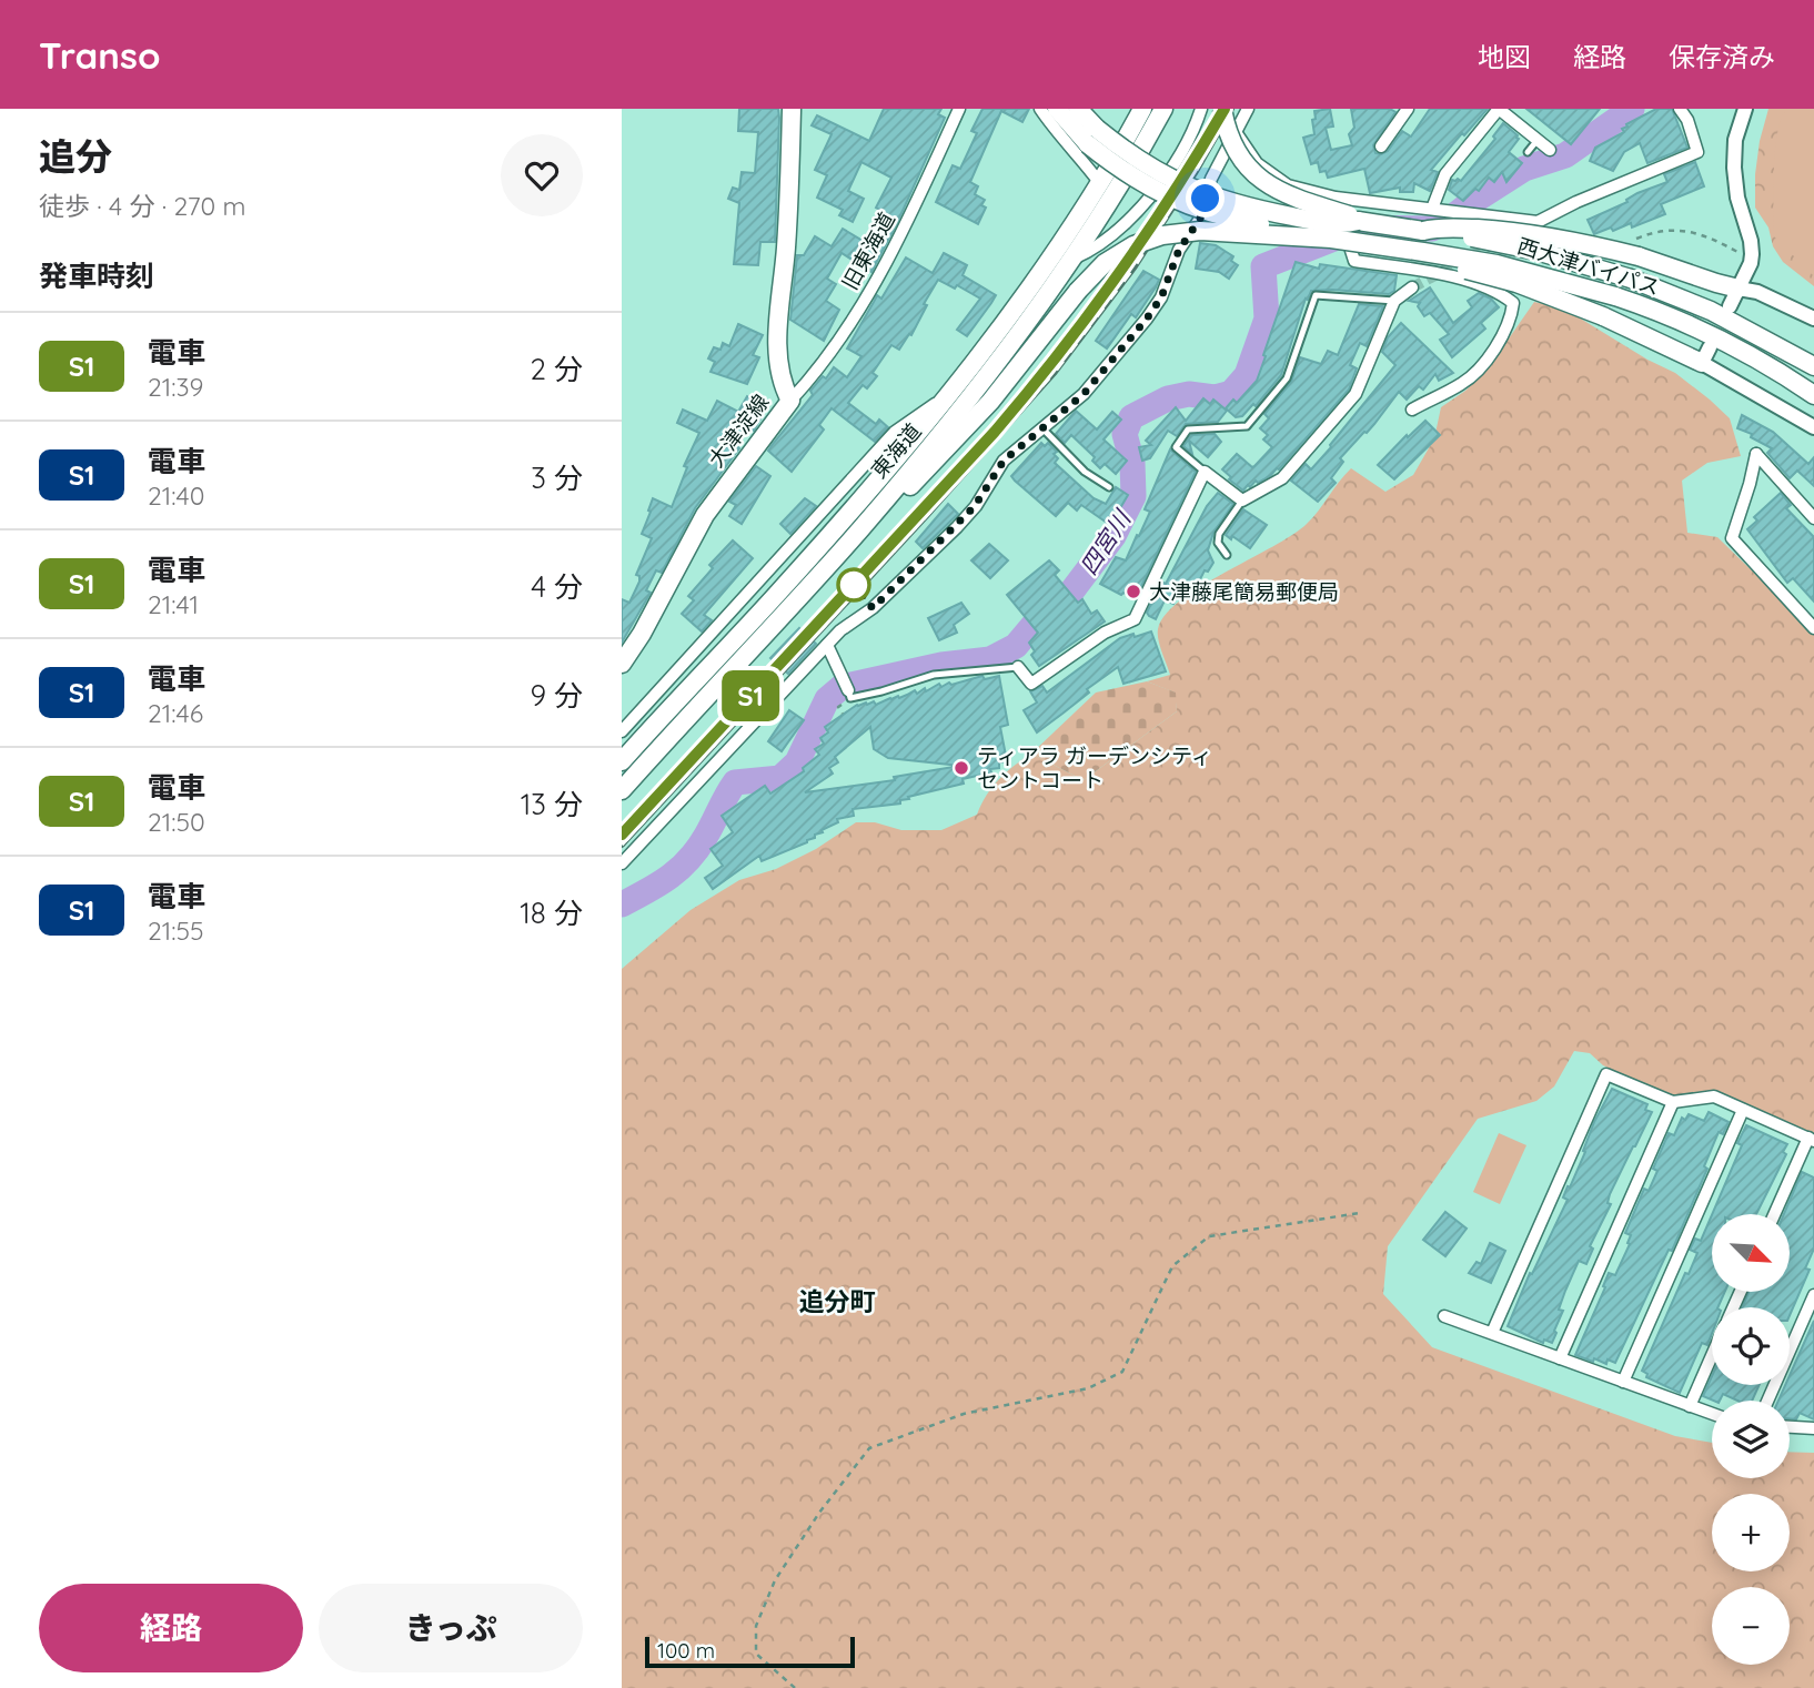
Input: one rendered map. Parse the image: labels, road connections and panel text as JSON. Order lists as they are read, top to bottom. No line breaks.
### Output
{"streets":{"main road":["西大津バイパス","大津淀線","東海道"],"street":["旧東海道"]},"crossings":[["旧東海道","大津淀線"]],"districts":["追分町"],"water":["四宮川"],"places":["大津藤尾簡易郵便局","ティアラ ガーデンシティ セントコート"],"scale_bar":"100 m","north":"bottom right","page":{"header":"Transo","nav":["地図","経路","保存済み"],"heading":[["追分","徒歩 · 4 分 · 270 m"],"発車時刻"],"on_map":"S1","list":[{"mark":"S1","name":"電車","note":"21:39","value":"2 分"},{"mark":"S1","name":"電車","note":"21:40","value":"3 分"},{"mark":"S1","name":"電車","note":"21:41","value":"4 分"},{"mark":"S1","name":"電車","note":"21:46","value":"9 分"},{"mark":"S1","name":"電車","note":"21:50","value":"13 分"},{"mark":"S1","name":"電車","note":"21:55","value":"18 分"}],"map_buttons":["+","−"],"buttons":["経路","きっぷ"],"scale":"100 m"}}
